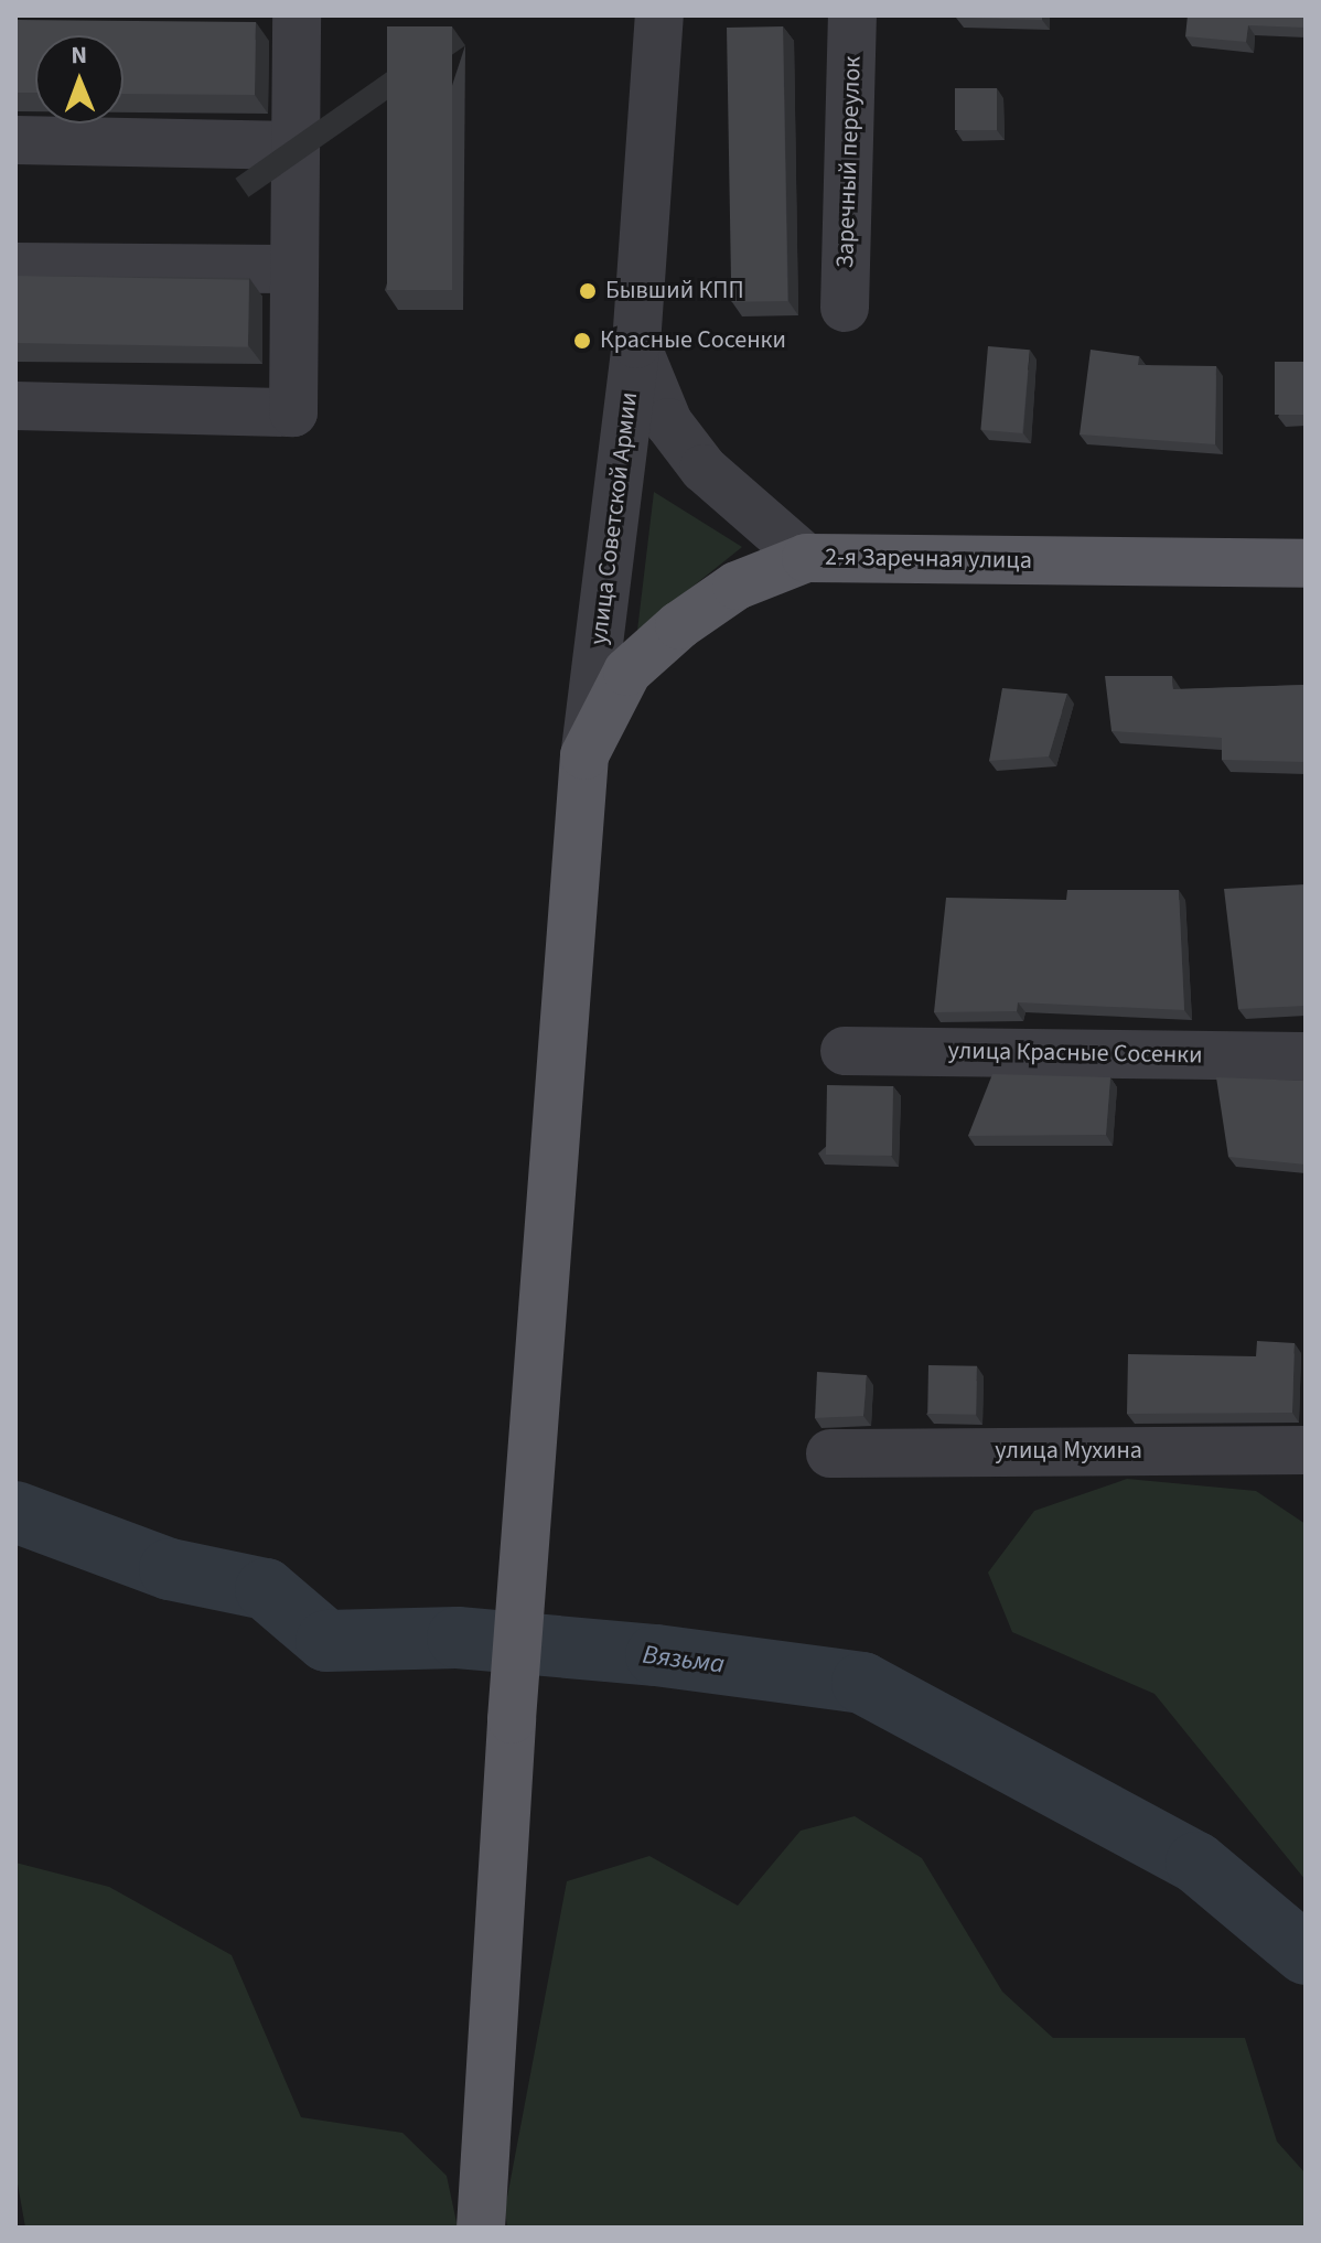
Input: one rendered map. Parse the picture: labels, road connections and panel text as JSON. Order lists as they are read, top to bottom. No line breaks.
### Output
{"streets":{"main road":["2-я Заречная улица"],"street":["Заречный переулок","улица Советской Армии","улица Красные Сосенки","улица Мухина"]},"crossings":[["улица Советской Армии","2-я Заречная улица"]],"water":["Вязьма"],"places":["Бывший КПП","Красные Сосенки"],"north":"top"}
